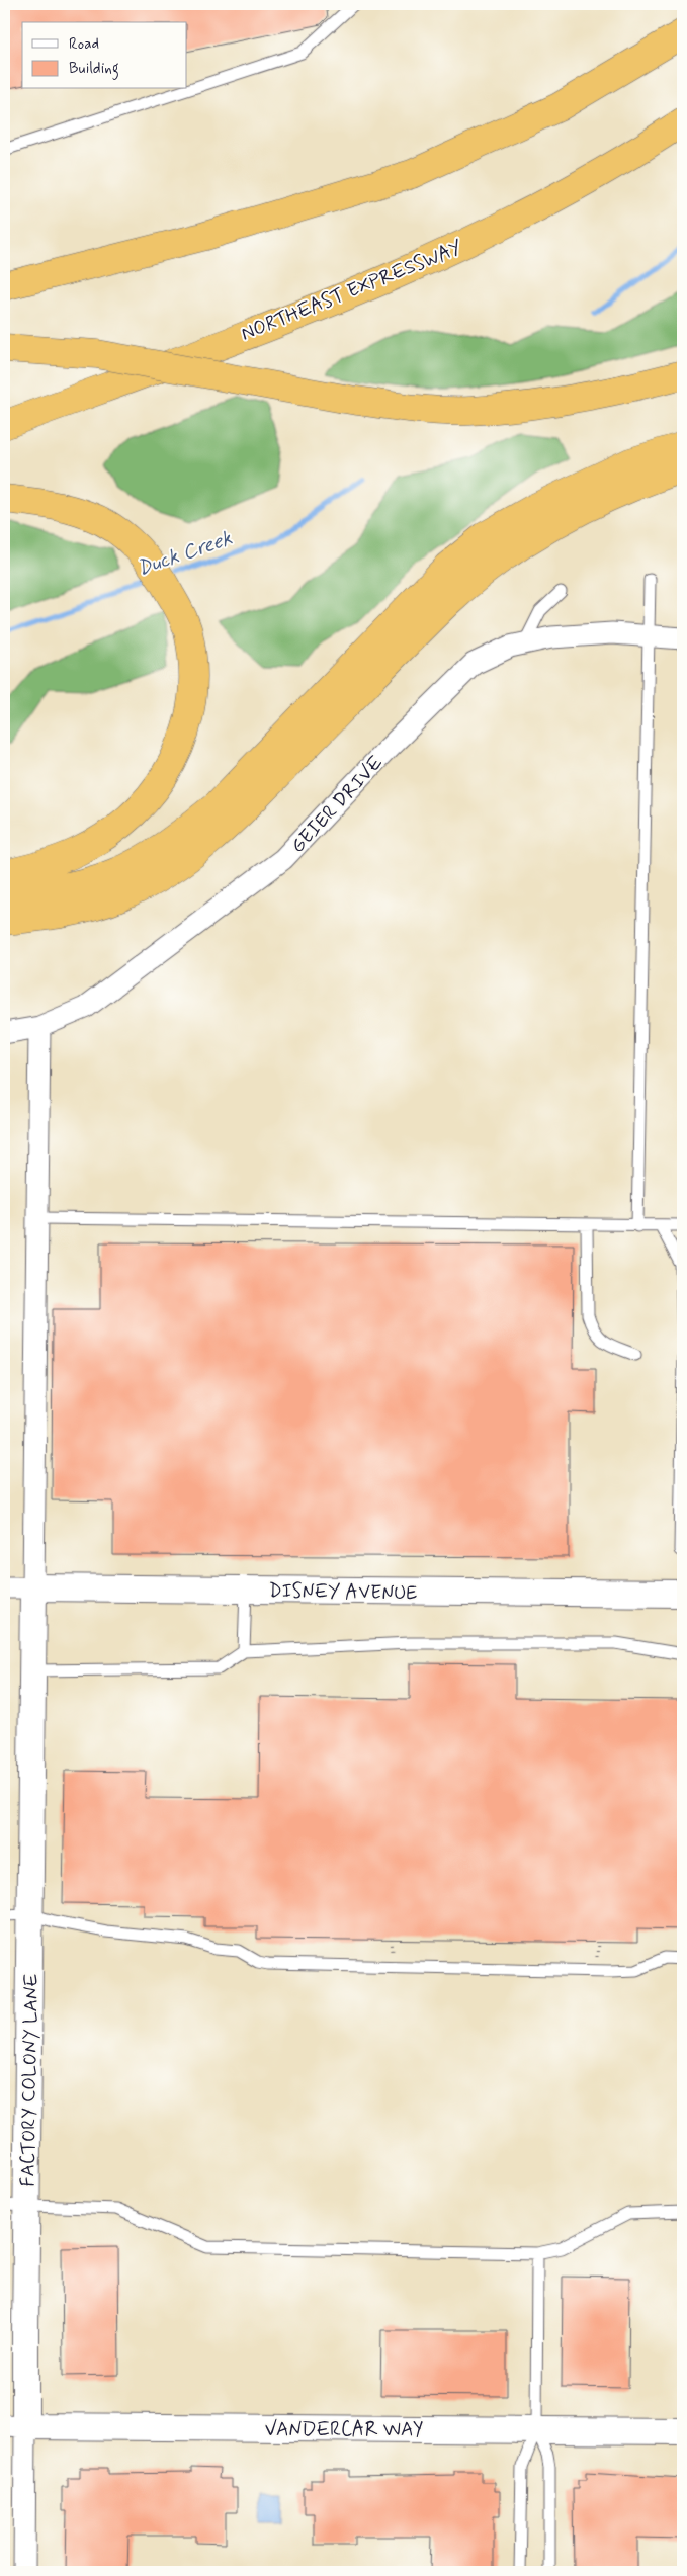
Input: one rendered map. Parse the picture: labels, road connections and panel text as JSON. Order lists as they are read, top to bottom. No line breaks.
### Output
{"streets":{"highway":["NORTHEAST EXPRESSWAY"],"street":["GEIER DRIVE","DISNEY AVENUE","FACTORY COLONY LANE","VANDERCAR WAY"]},"crossings":[["DISNEY AVENUE","FACTORY COLONY LANE"],["FACTORY COLONY LANE","VANDERCAR WAY"]],"water":["Duck Creek"],"legend":["Road","Building"]}
